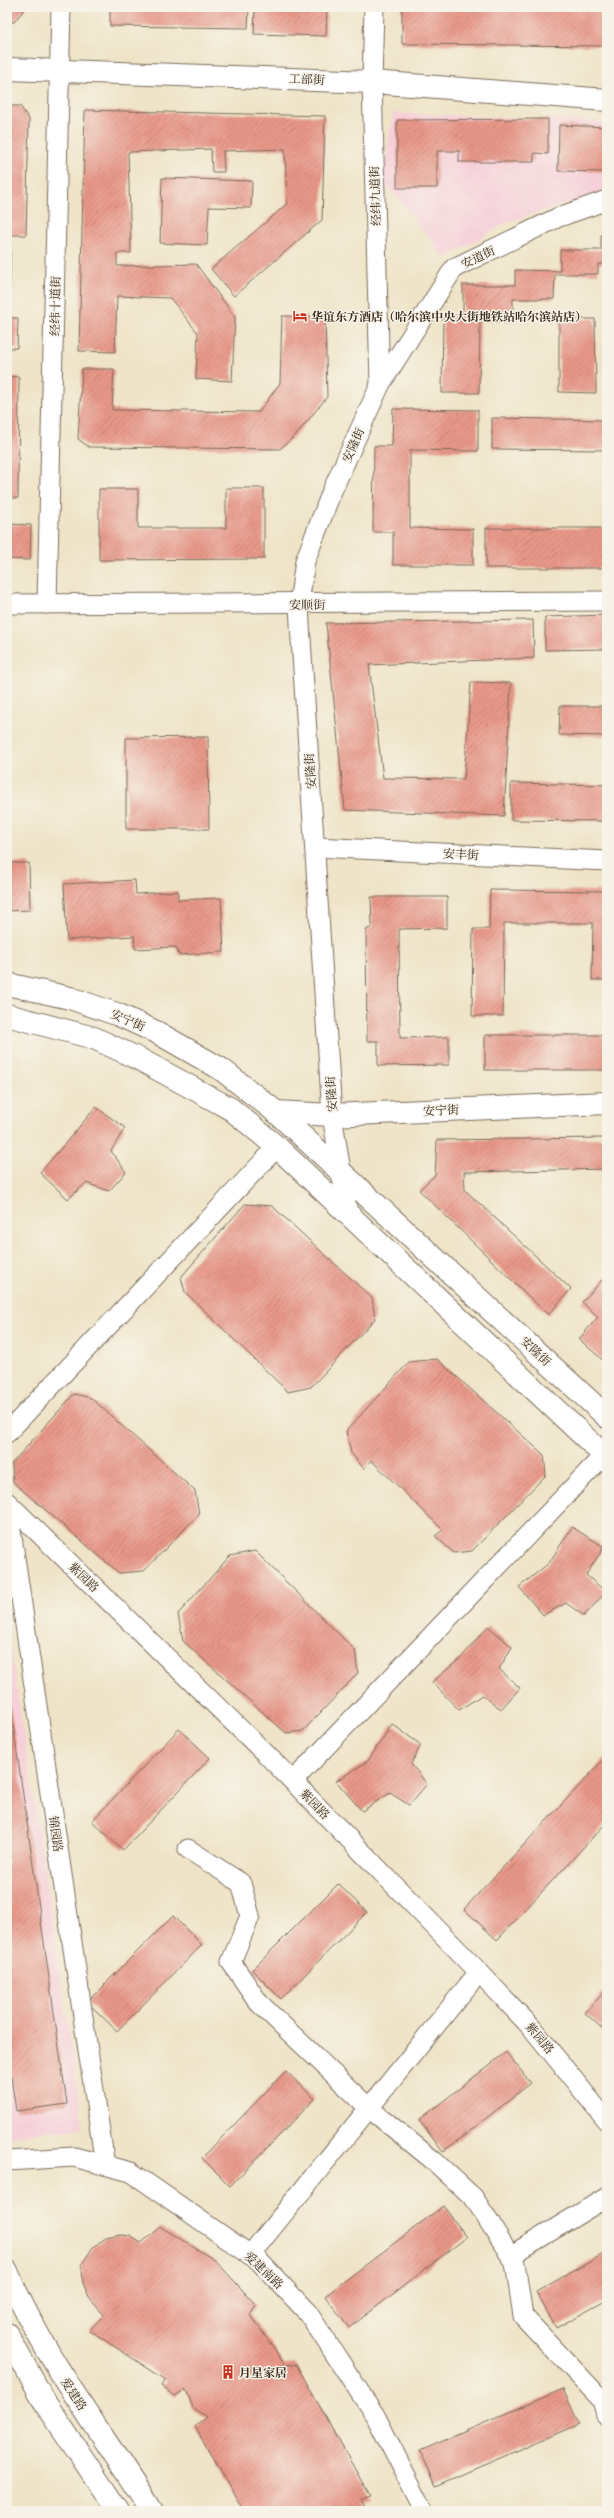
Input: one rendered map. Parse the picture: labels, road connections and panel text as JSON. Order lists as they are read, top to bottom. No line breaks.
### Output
{"streets":{"main road":["工部街","安隆街","安宁街","爱建路"],"street":["经纬九道街","安道街","经纬十道街","安顺街","安丰街","紫园路","锦园路","爱建南路"]},"crossings":[["工部街","经纬九道街"],["工部街","经纬十道街"],["经纬九道街","安道街"],["经纬九道街","安隆街"],["安道街","安隆街"],["经纬十道街","安顺街"],["安隆街","安顺街"],["安隆街","安丰街"],["安隆街","安宁街"],["紫园路","锦园路"],["锦园路","爱建南路"]],"places":{"hotel":["华谊东方酒店（哈尔滨中央大街地铁站哈尔滨站店）"],"building":["月星家居"]}}
